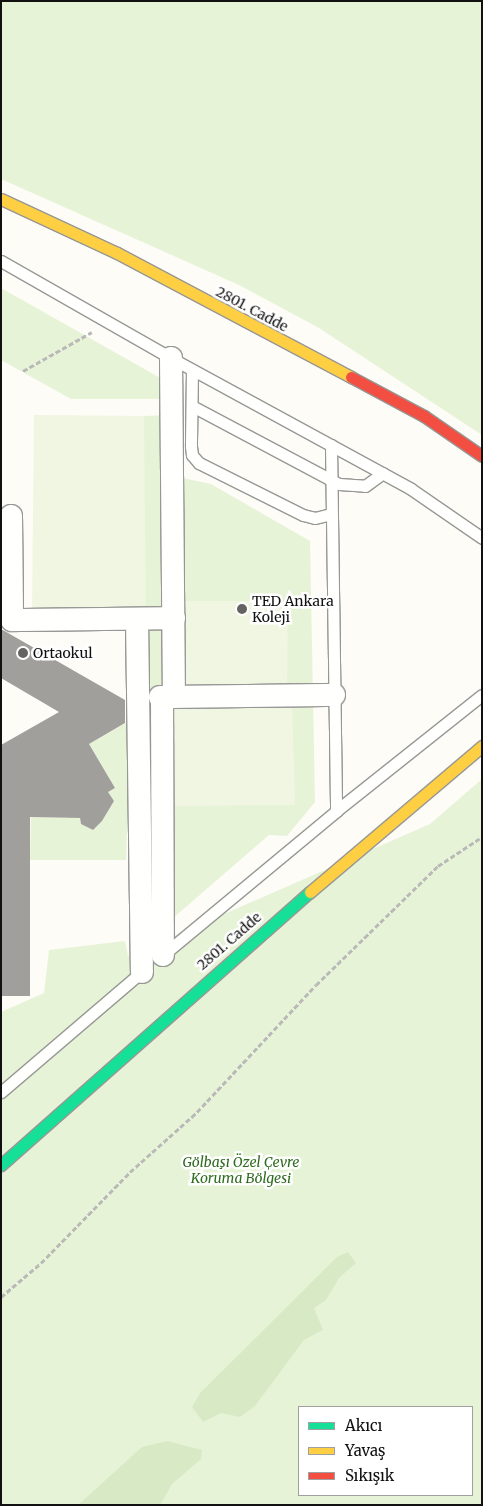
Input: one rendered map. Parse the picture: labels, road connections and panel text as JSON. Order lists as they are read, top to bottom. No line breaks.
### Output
{"streets":{"street":["2801. Cadde"]},"parks":["Gölbaşı Özel Çevre Koruma Bölgesi"],"places":["TED Ankara Koleji","Ortaokul"],"legend":["Akıcı","Yavaş","Sıkışık"]}
